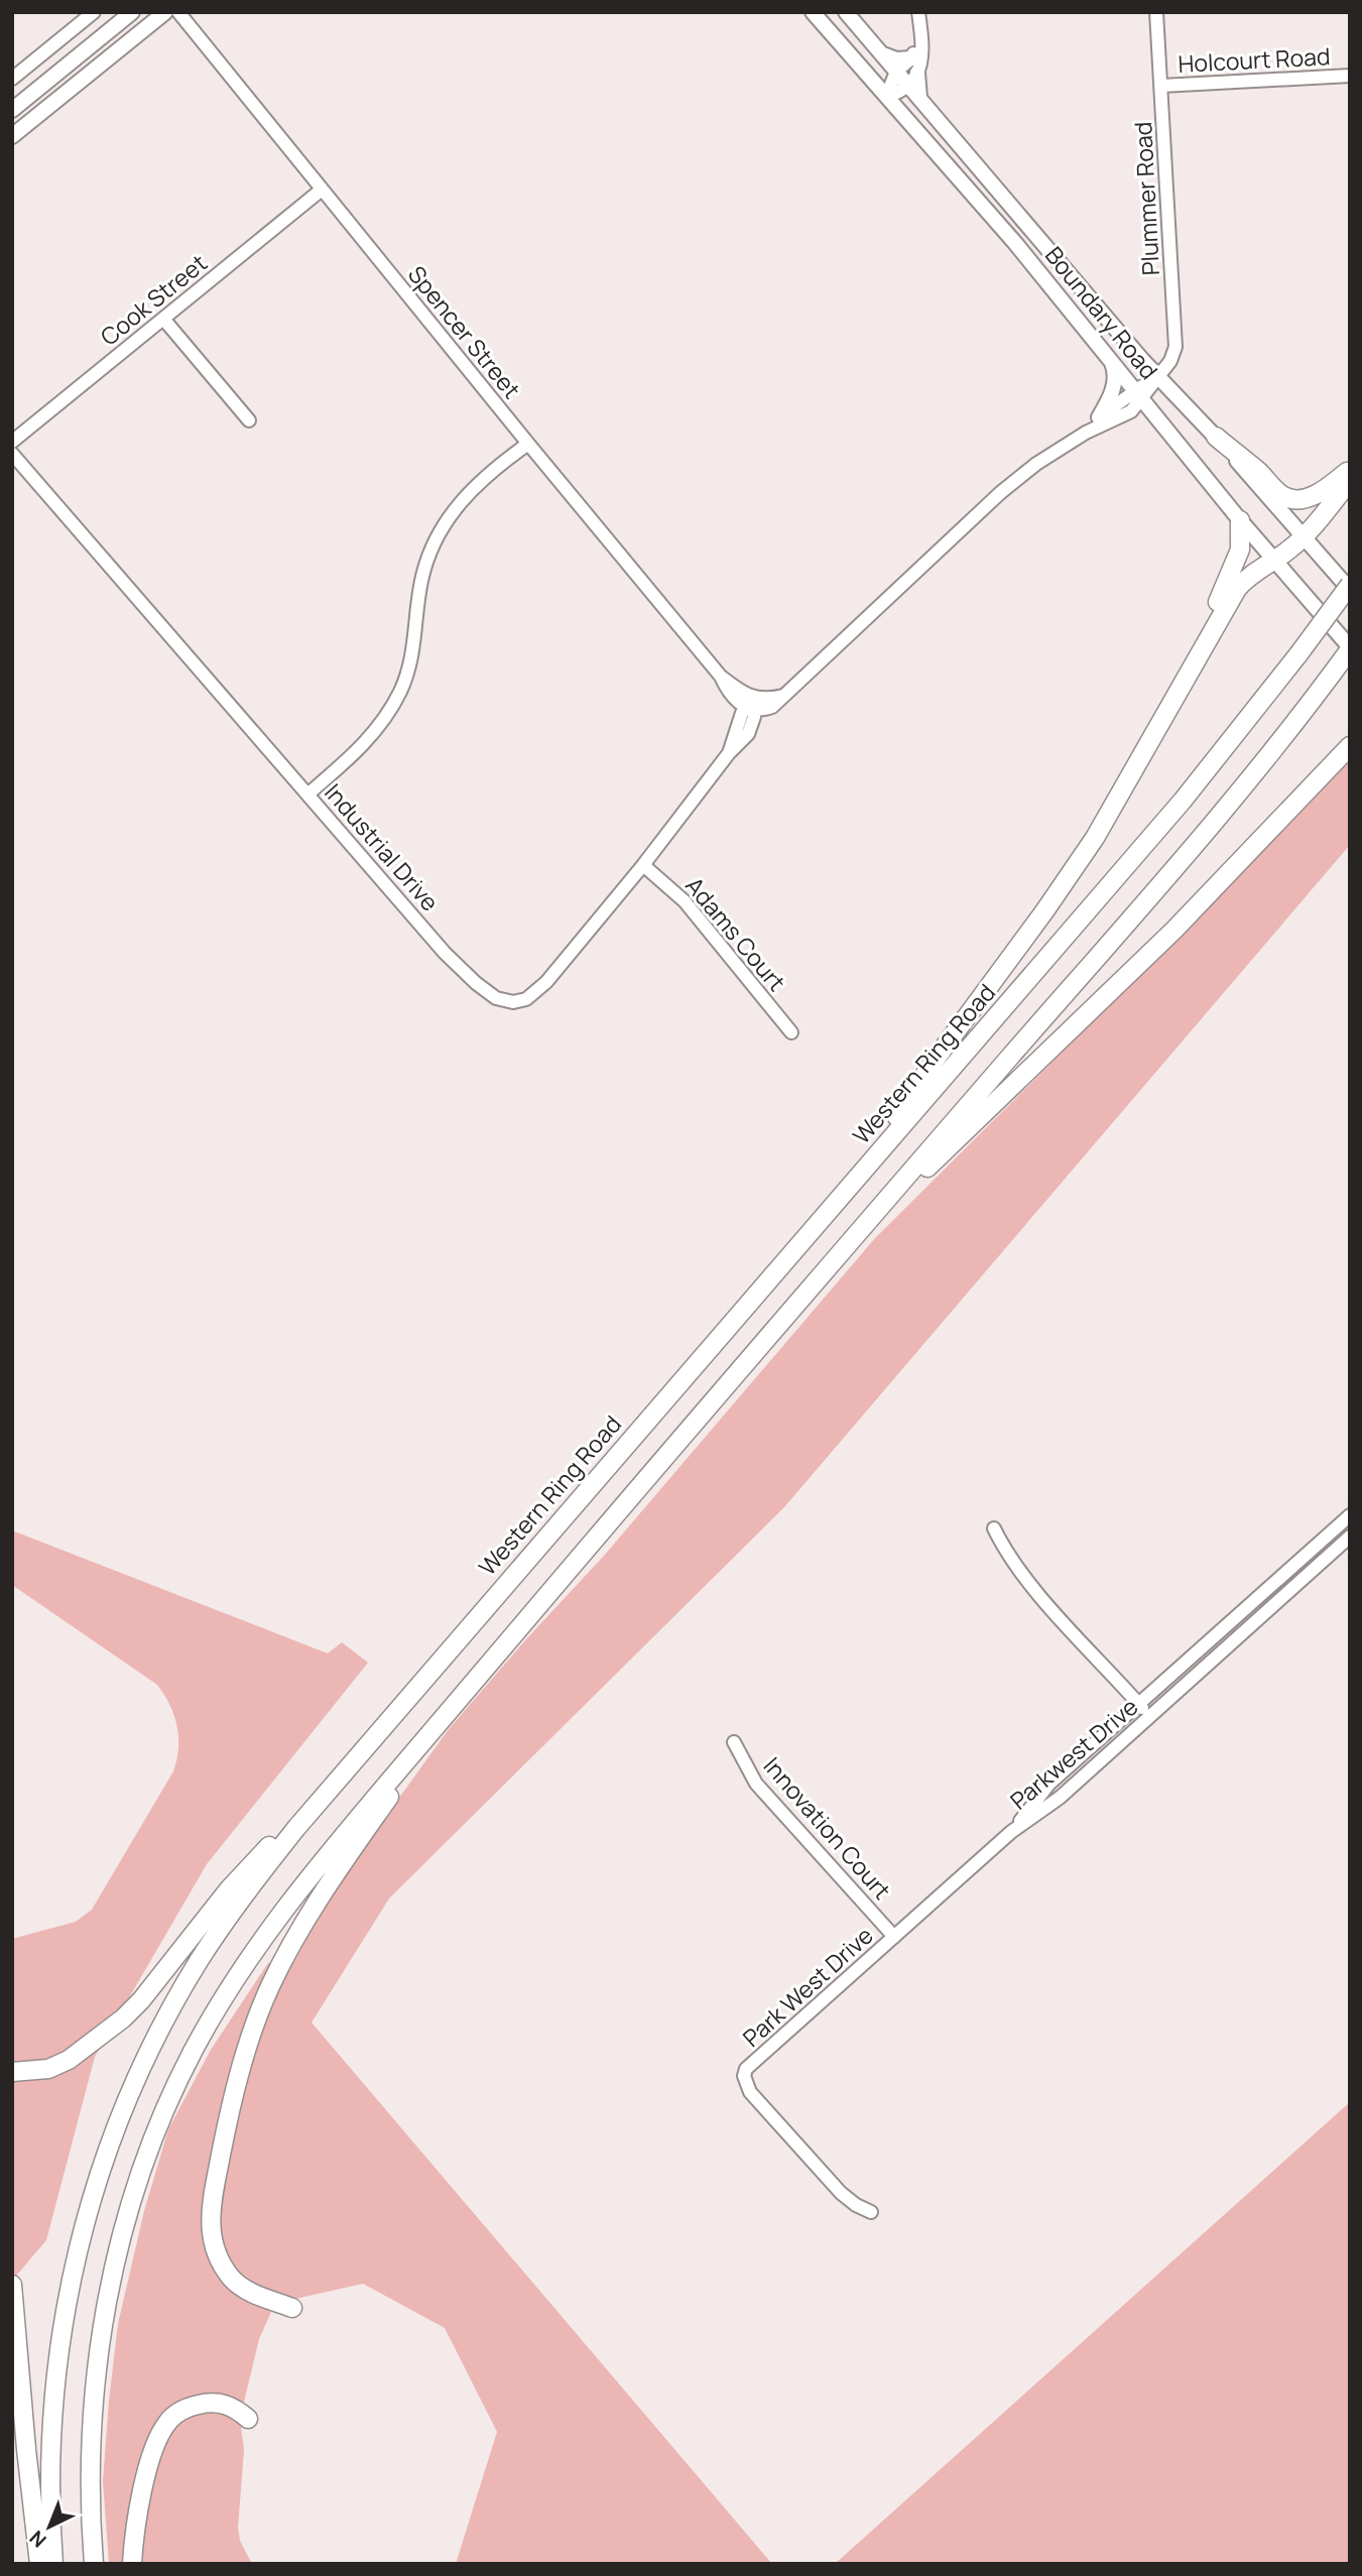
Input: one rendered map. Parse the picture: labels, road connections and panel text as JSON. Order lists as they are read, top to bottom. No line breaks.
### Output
{"streets":{"highway":["Western Ring Road"],"main road":["Boundary Road"],"street":["Holcourt Road","Plummer Road","Cook Street","Spencer Street","Industrial Drive","Adams Court","Parkwest Drive","Innovation Court","Park West Drive"]},"crossings":[["Holcourt Road","Plummer Road"],["Plummer Road","Boundary Road"],["Cook Street","Spencer Street"],["Boundary Road","Western Ring Road"],["Spencer Street","Industrial Drive"],["Industrial Drive","Adams Court"],["Parkwest Drive","Park West Drive"],["Innovation Court","Park West Drive"]],"north":"bottom left"}
